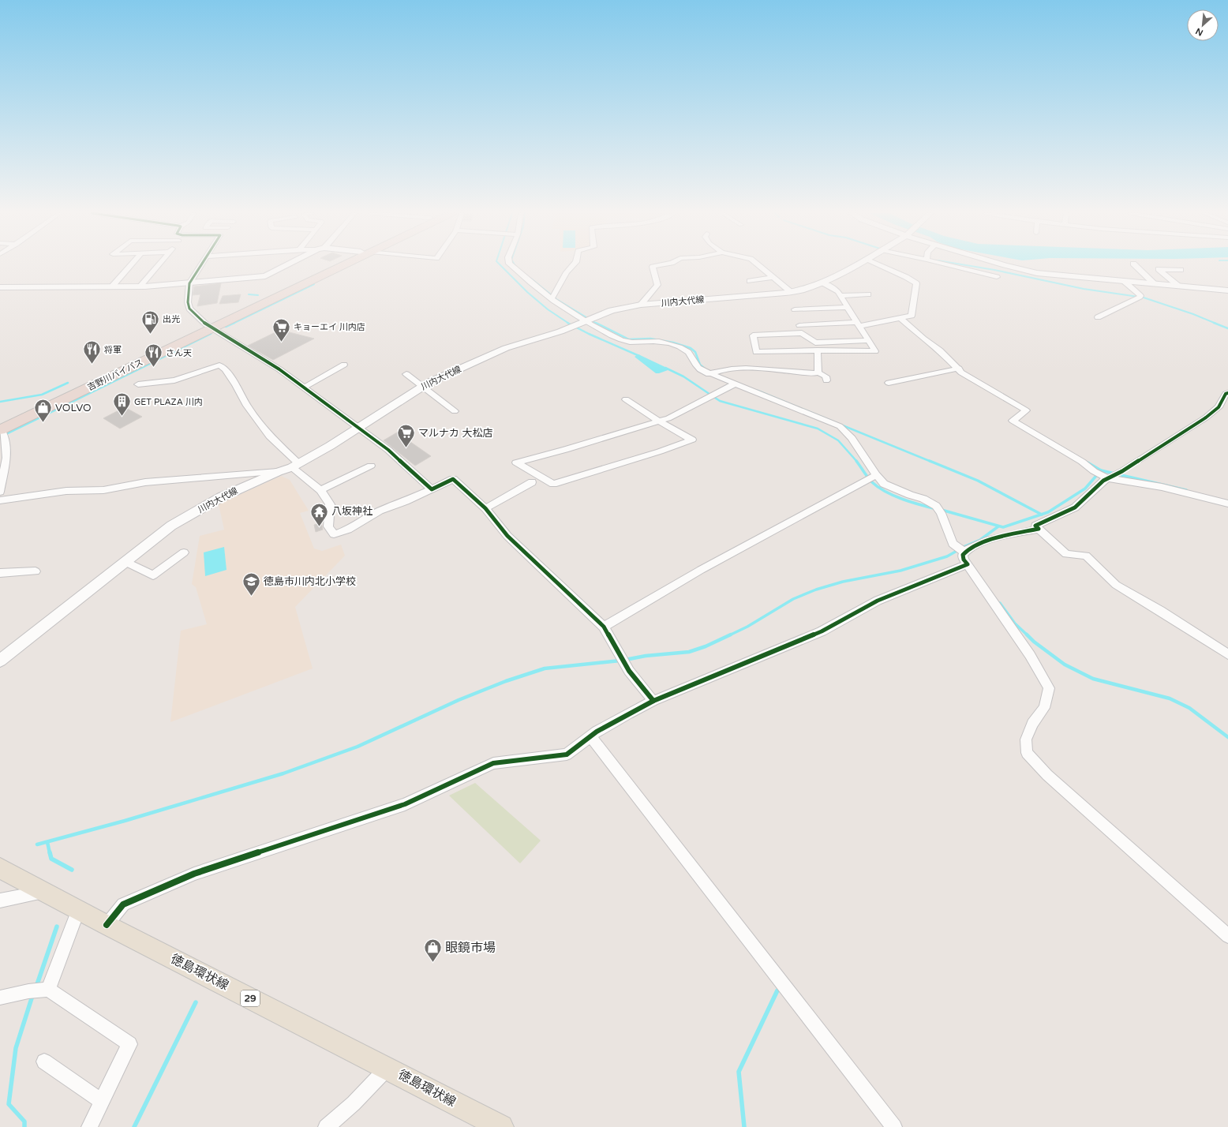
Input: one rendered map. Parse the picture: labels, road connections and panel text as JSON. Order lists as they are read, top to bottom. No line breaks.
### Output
{"streets":{"highway":["吉野川バイパス"],"main road":["川内大代線","徳島環状線","29"]},"places":{"fuel station":["出光"],"supermarket":["キョーエイ 川内店","マルナカ 大松店"],"restaurant":["将軍","さん天"],"building":["GET PLAZA 川内"],"shop":["VOLVO","眼鏡市場"],"temple":["八坂神社"],"school or university":["徳島市川内北小学校"]},"north":"bottom left"}
